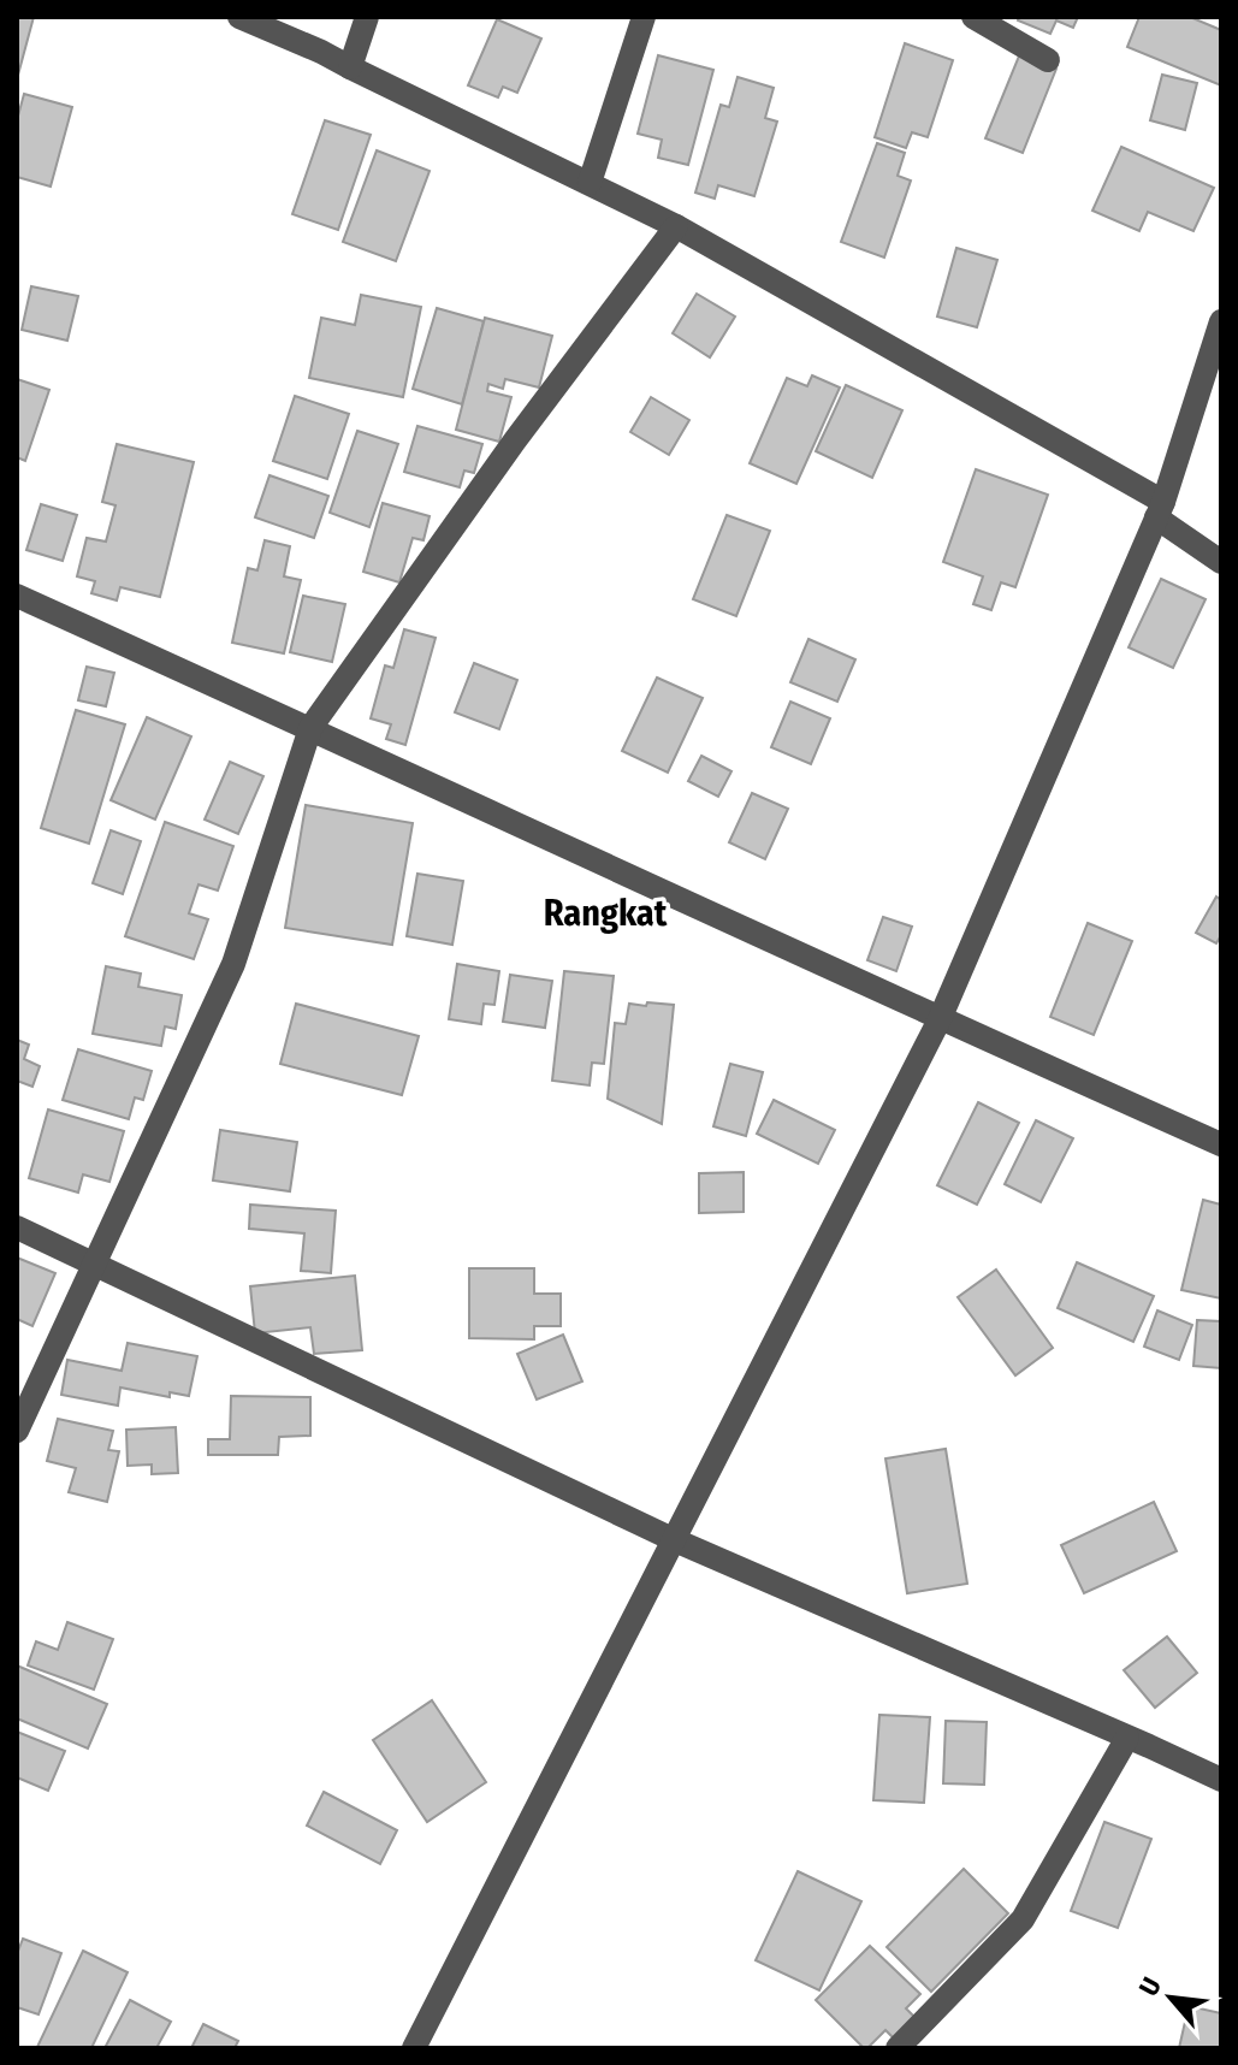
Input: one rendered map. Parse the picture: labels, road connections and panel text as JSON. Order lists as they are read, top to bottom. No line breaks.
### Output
{"districts":["Rangkat"],"north":"top left"}
